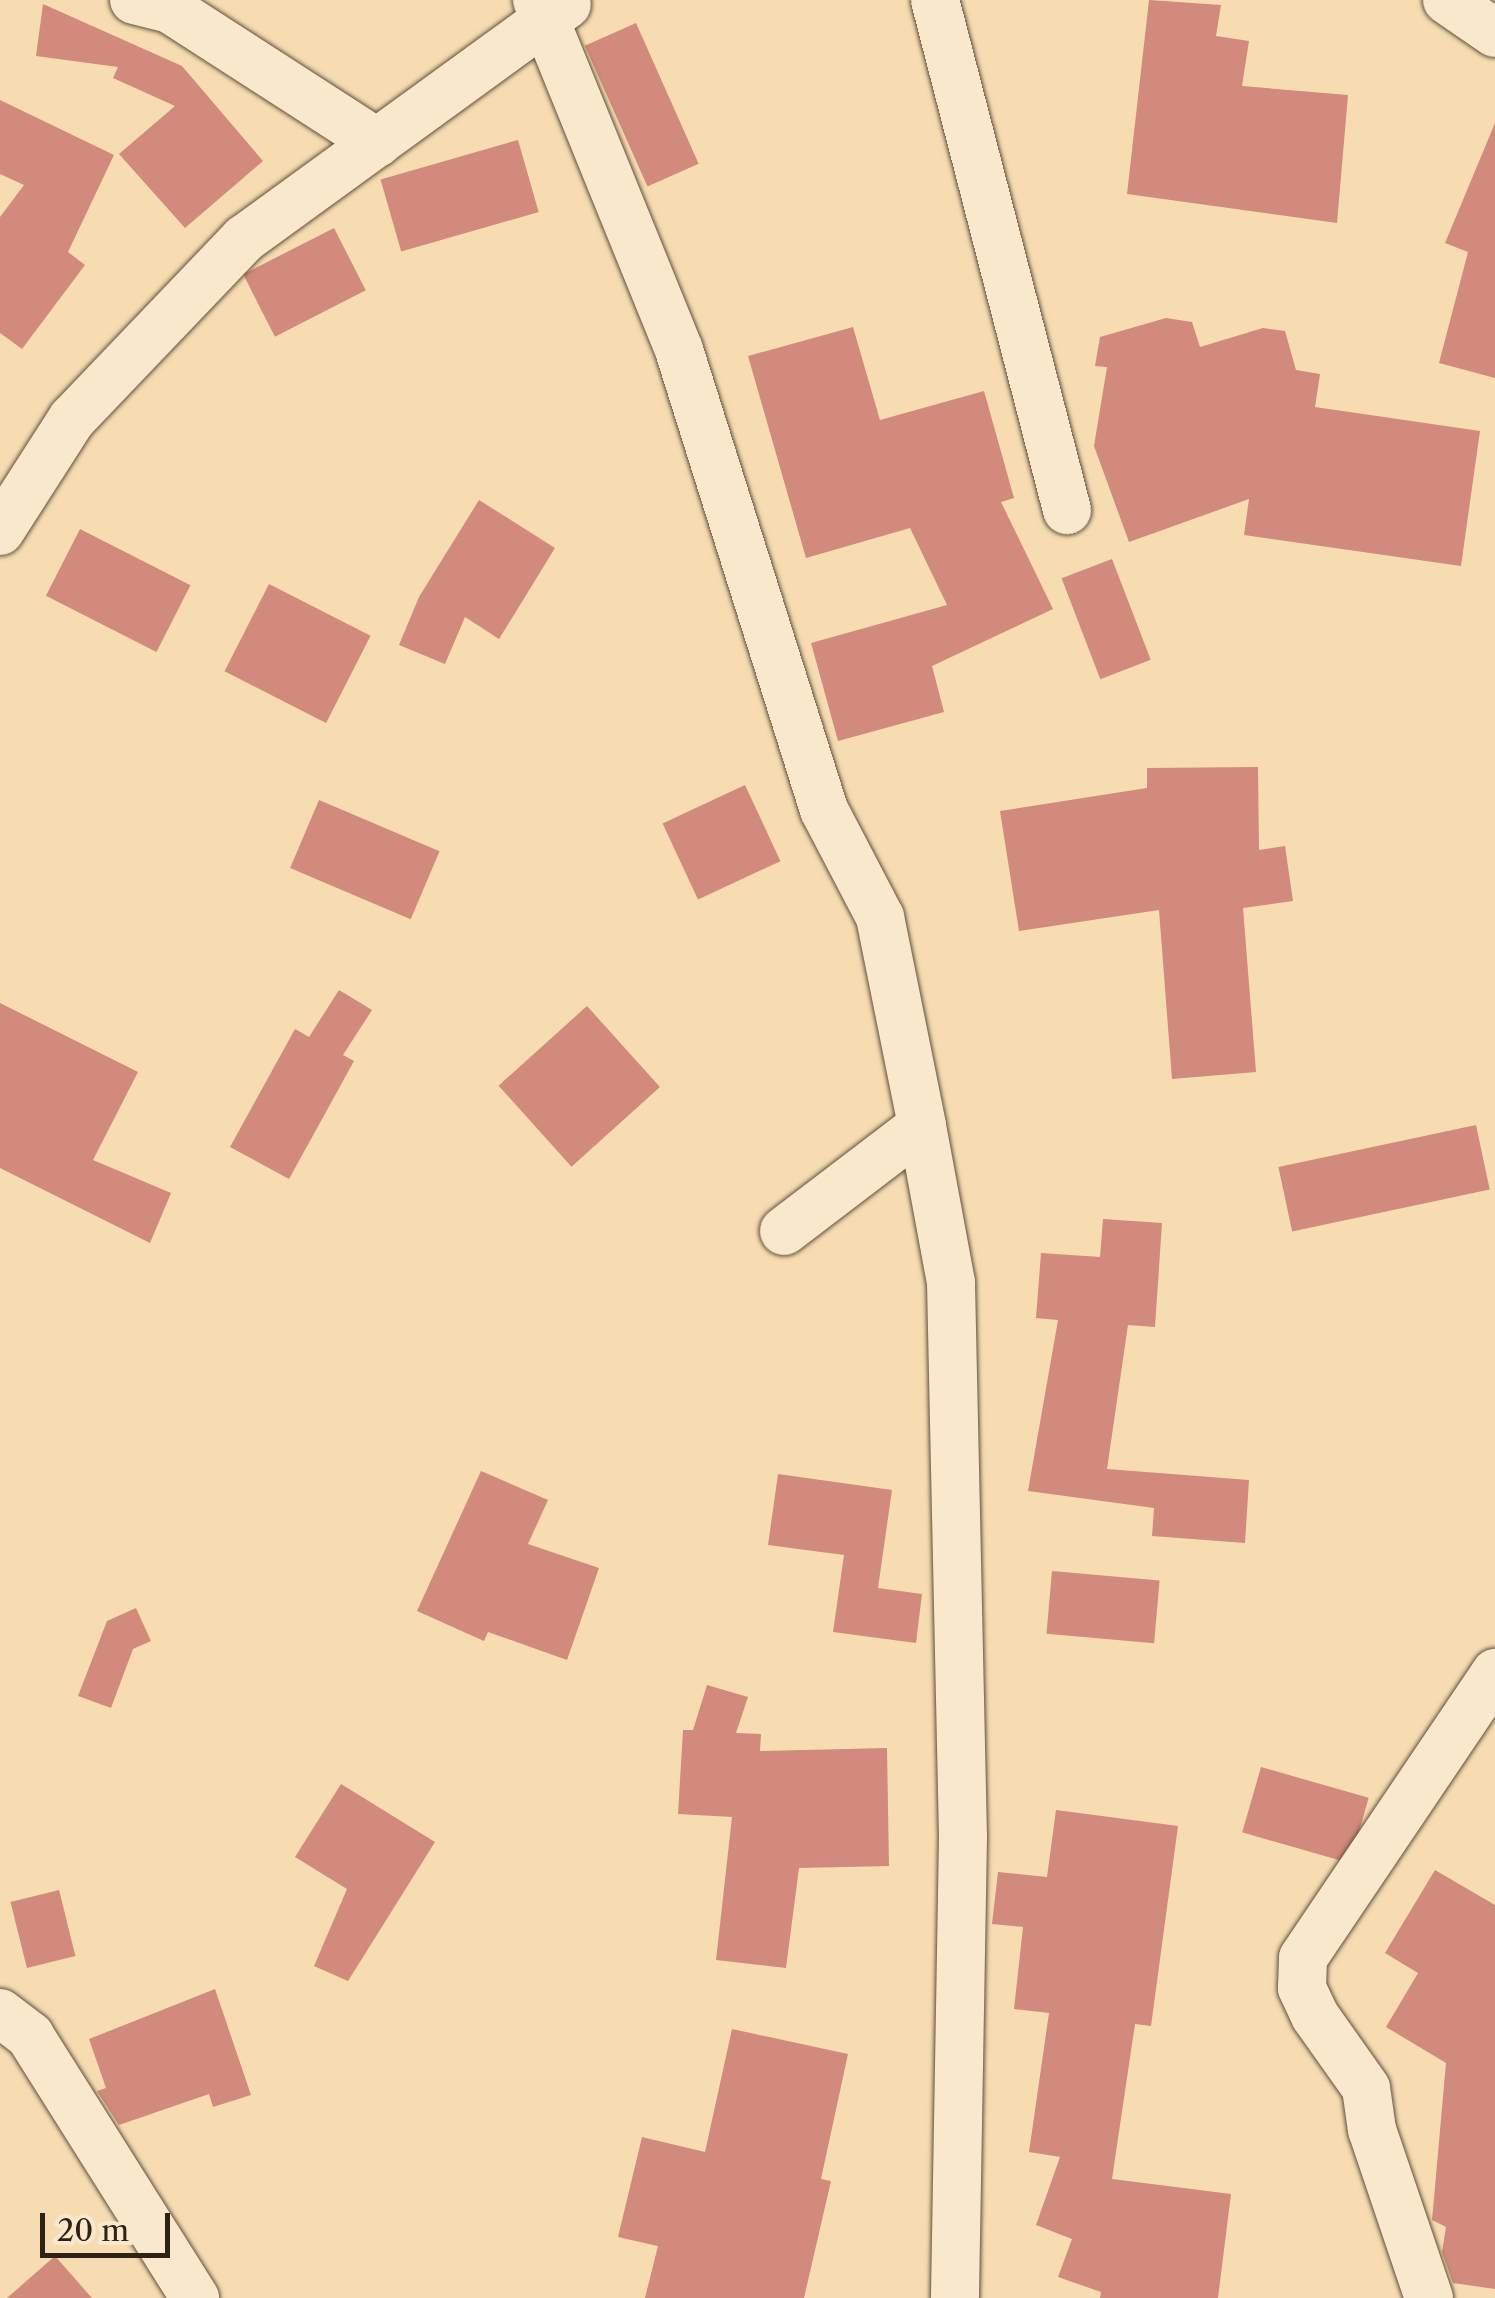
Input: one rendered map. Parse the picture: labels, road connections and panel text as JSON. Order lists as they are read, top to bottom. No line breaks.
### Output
{"scale_bar":"20 m"}
